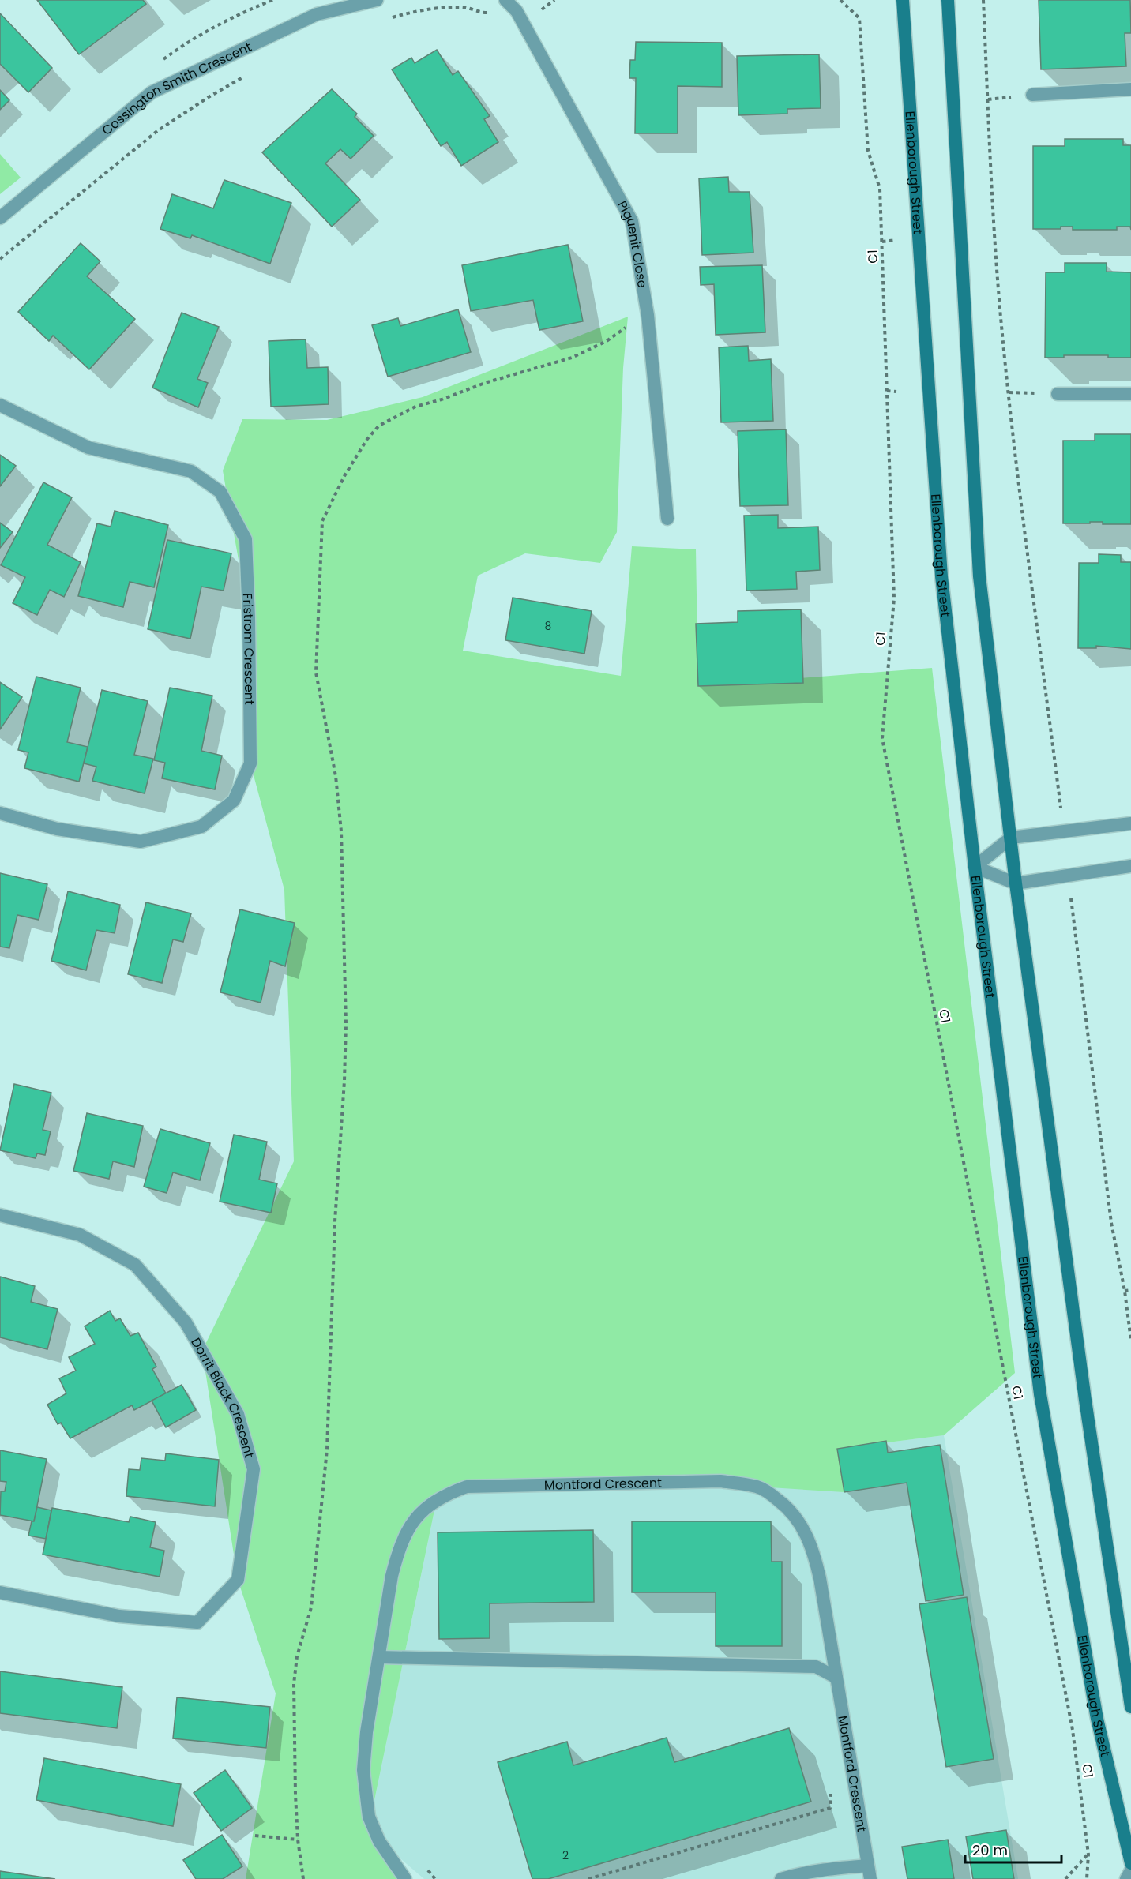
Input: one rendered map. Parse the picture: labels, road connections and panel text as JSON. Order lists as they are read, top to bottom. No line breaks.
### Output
{"streets":{"main road":["Ellenborough Street"],"street":["Cossington Smith Crescent","Piguenit Close","Fristrom Crescent","Dorrit Black Crescent","Montford Crescent"],"path":["C1"]},"house_numbers":["8","2"],"scale_bar":"20 m"}
